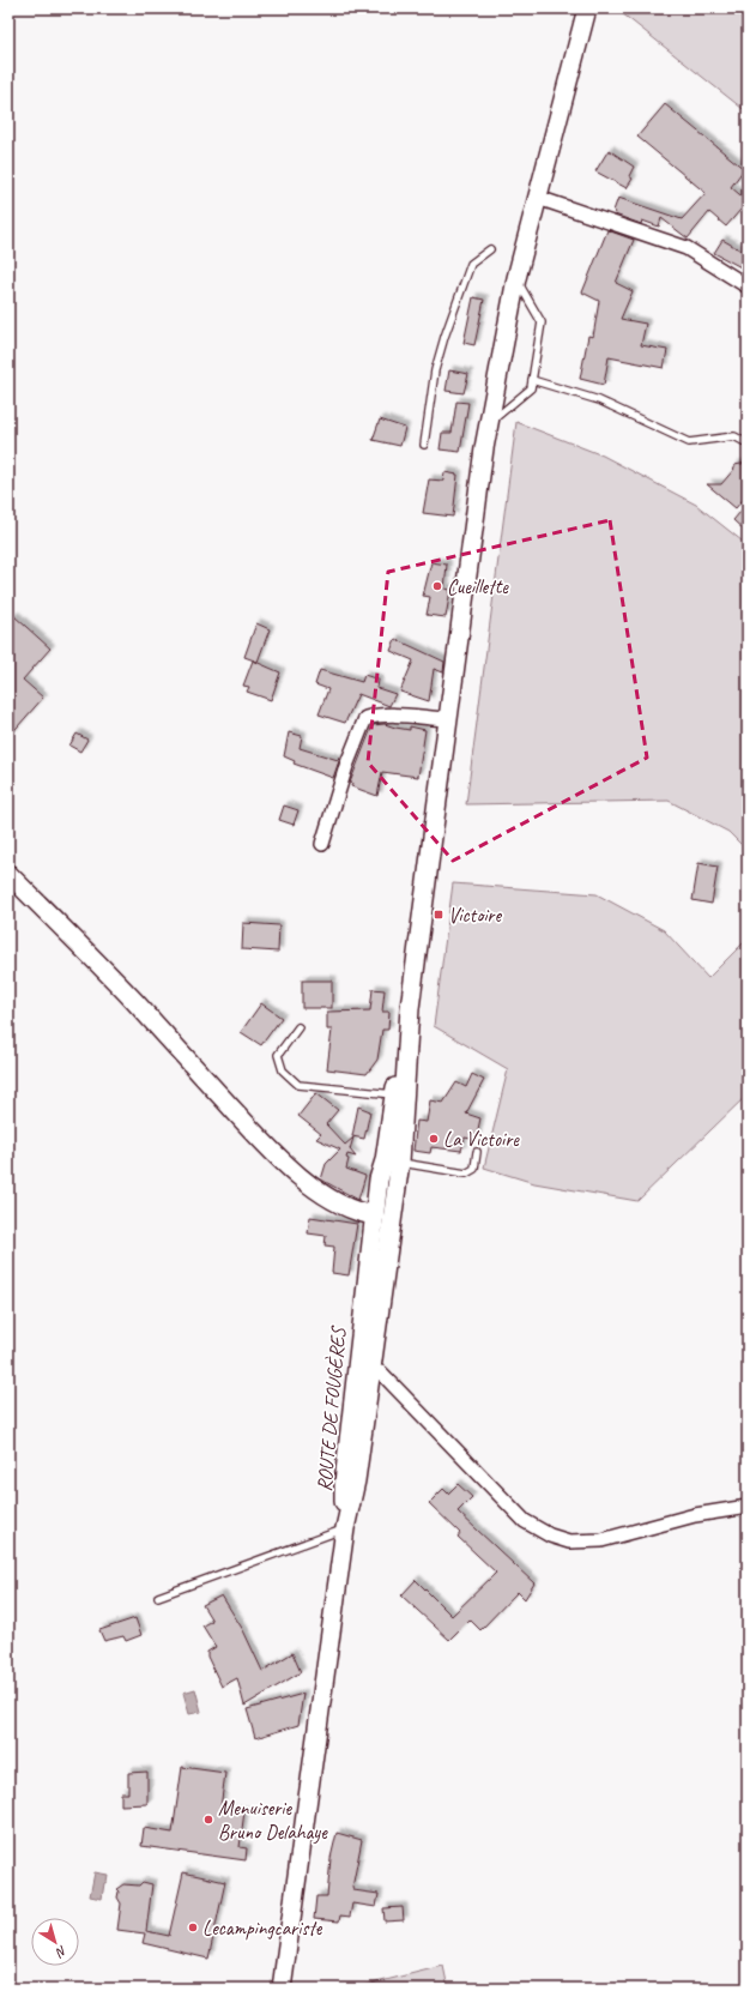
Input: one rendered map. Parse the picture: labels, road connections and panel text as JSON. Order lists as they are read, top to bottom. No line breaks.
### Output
{"streets":{"main road":["ROUTE DE FOUGÈRES"]},"places":{"other":["Cueillette","La Victoire","Menuiserie Bruno Delahaye","Lecampingcariste"],"transit":["Victoire"]},"north":"bottom right"}
